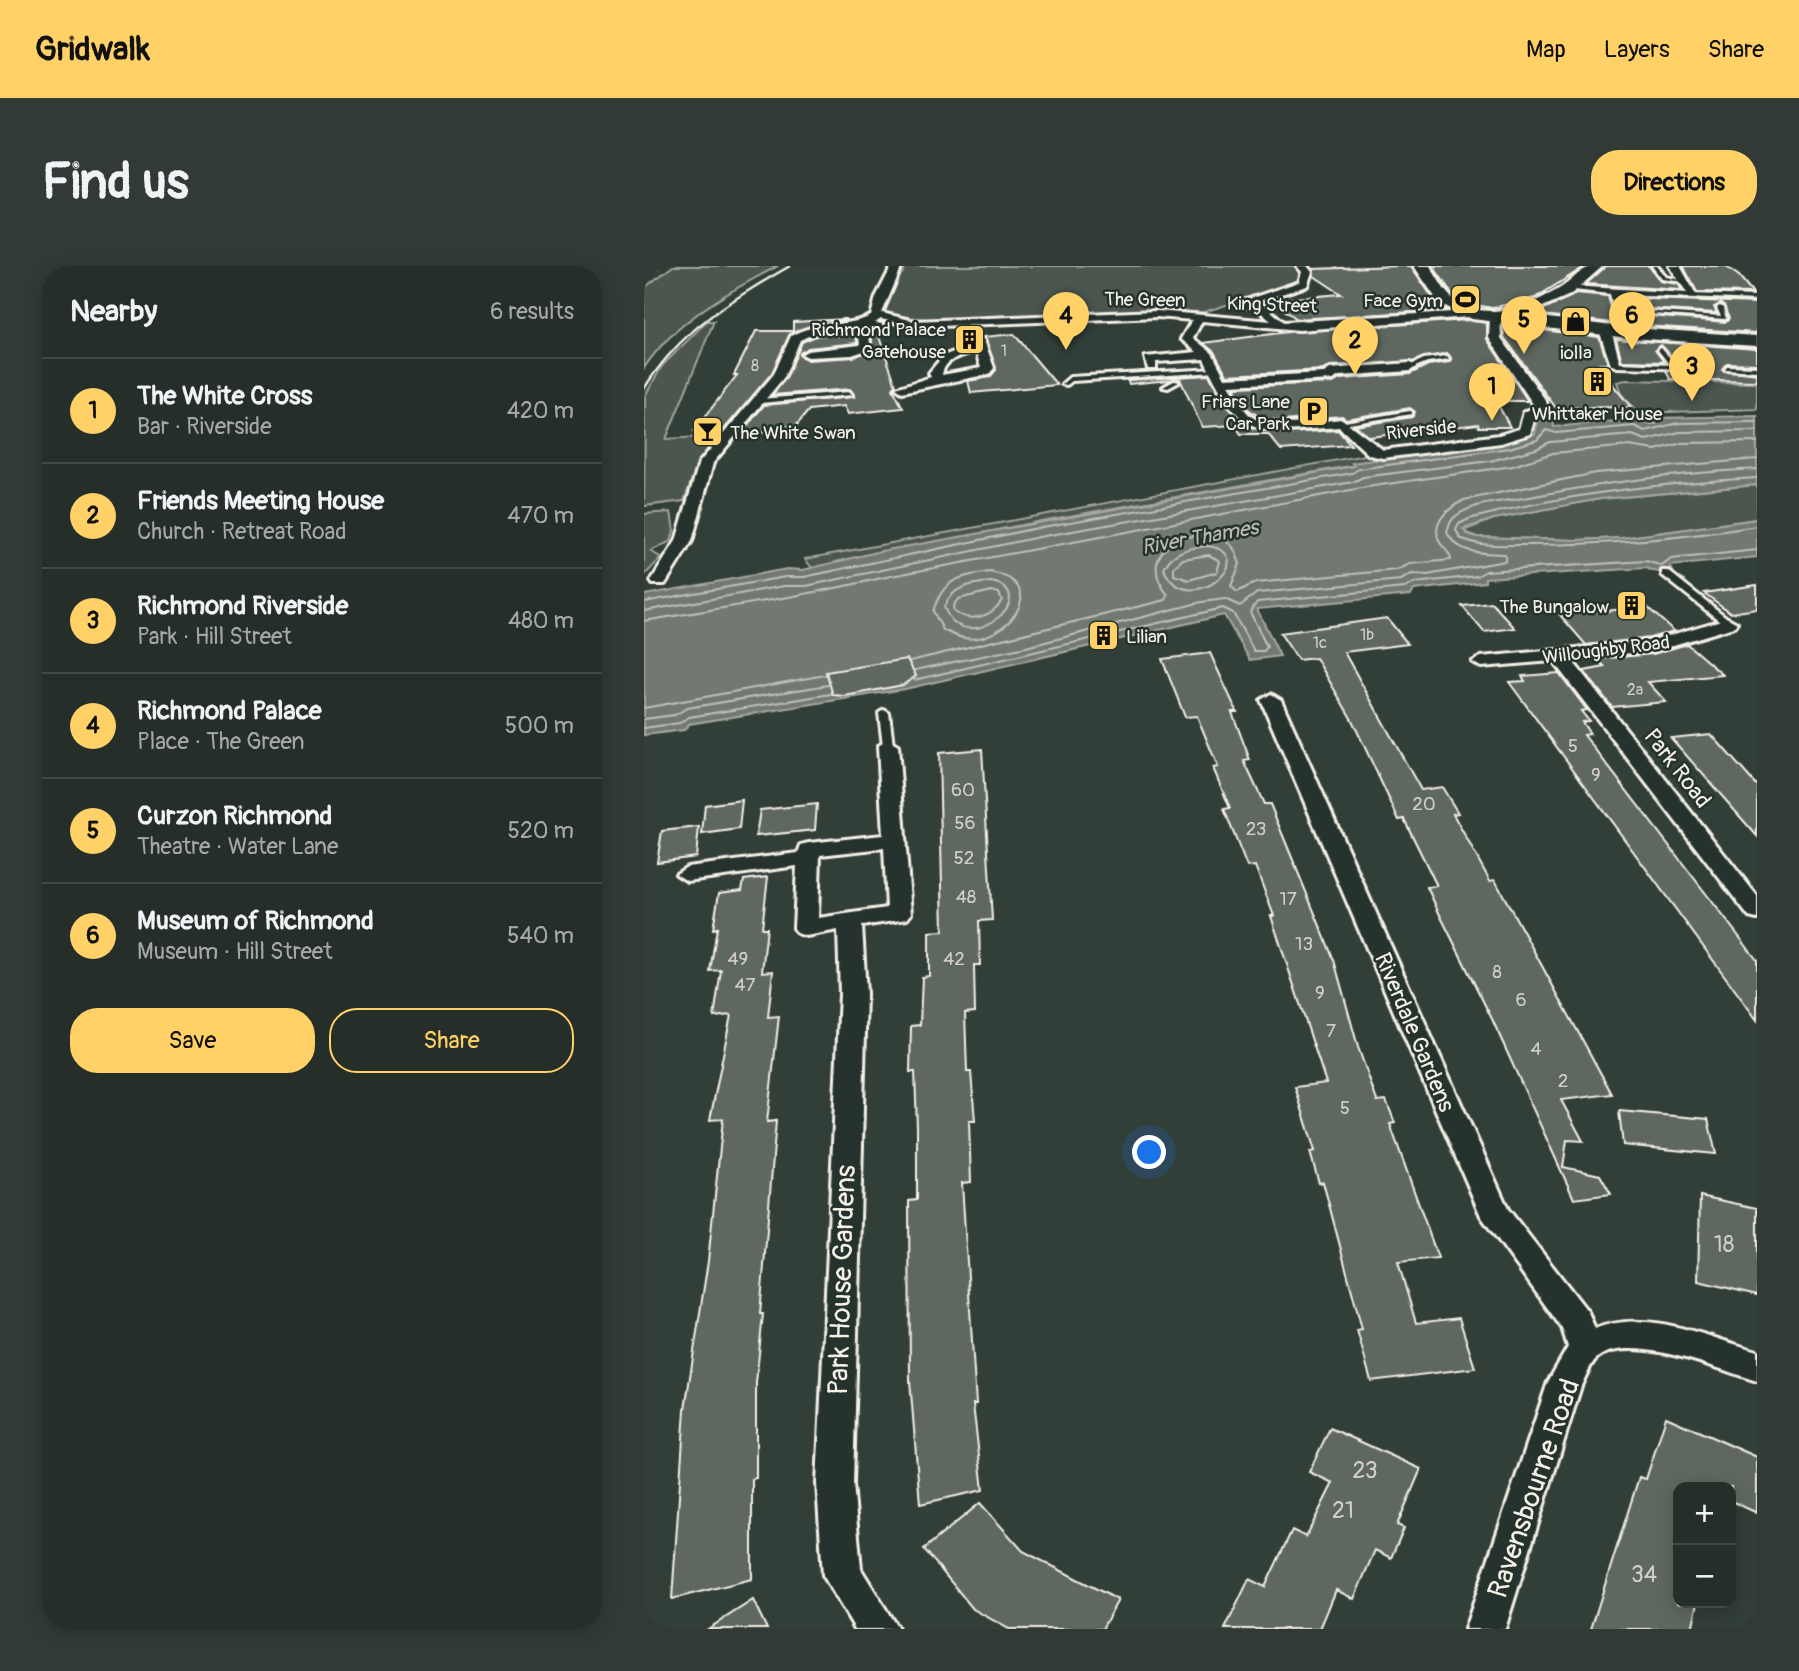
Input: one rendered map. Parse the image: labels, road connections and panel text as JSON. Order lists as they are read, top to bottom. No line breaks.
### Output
{"streets":{"street":["The Green","King Street","Riverside","Willoughby Road","Park Road","Riverdale Gardens","Park House Gardens","Ravensbourne Road"]},"crossings":[["The Green","King Street"],["Willoughby Road","Park Road"],["Riverdale Gardens","Ravensbourne Road"]],"water":["River Thames"],"places":{"sports":["Face Gym"],"shop":["iolla"],"building":["Richmond Palace Gatehouse","Whittaker House","The Bungalow","Lilian"],"parking":["Friars Lane Car Park"],"bar":["The White Swan"]},"house_numbers":["1","8","1b","1c","2a","5","9","60","20","56","23","52","48","17","13","49","42","8","47","9","6","7","4","2","5","18","23","21","34"],"page":{"header":"Gridwalk","nav":["Map","Layers","Share"],"buttons":["Directions",["Save","Share"]],"title":"Find us","heading":["Nearby","6 results"],"pins":["4","6","5","2","3","1"],"list":[{"mark":"1","name":"The White Cross","note":"Bar · Riverside","value":"420 m"},{"mark":"2","name":"Friends Meeting House","note":"Church · Retreat Road","value":"470 m"},{"mark":"3","name":"Richmond Riverside","note":"Park · Hill Street","value":"480 m"},{"mark":"4","name":"Richmond Palace","note":"Place · The Green","value":"500 m"},{"mark":"5","name":"Curzon Richmond","note":"Theatre · Water Lane","value":"520 m"},{"mark":"6","name":"Museum of Richmond","note":"Museum · Hill Street","value":"540 m"}],"map_buttons":["+","−"]}}
